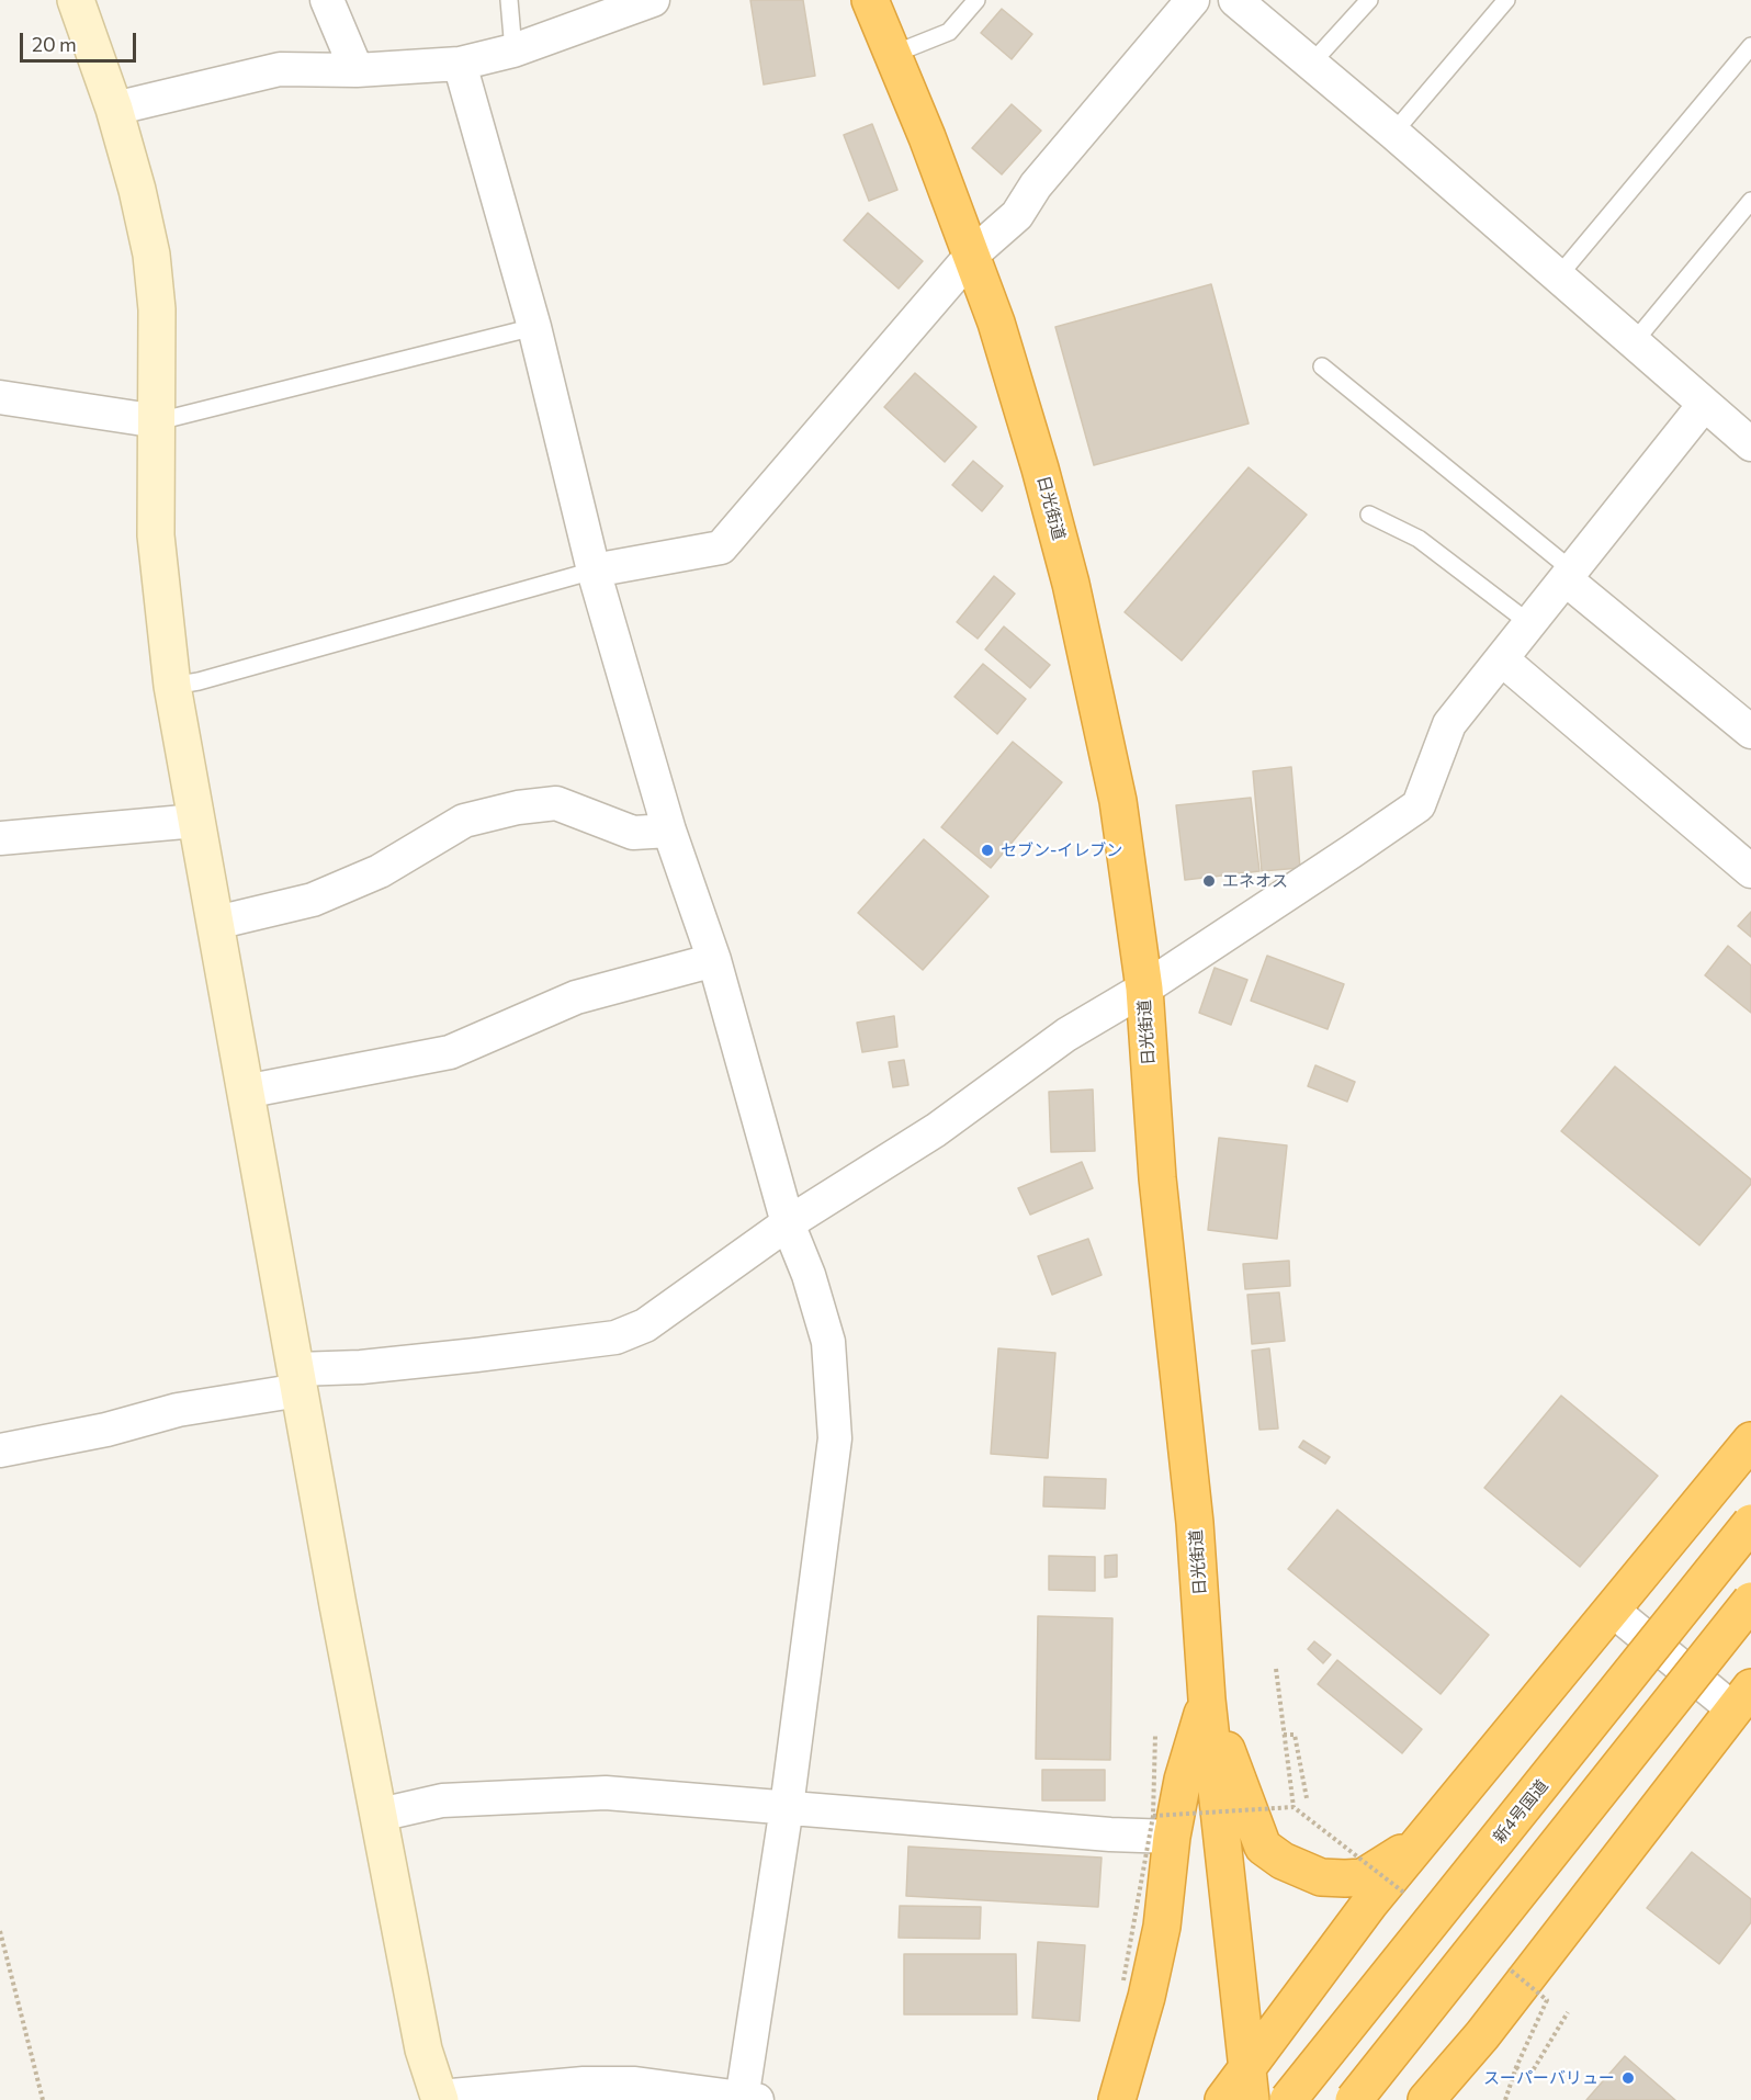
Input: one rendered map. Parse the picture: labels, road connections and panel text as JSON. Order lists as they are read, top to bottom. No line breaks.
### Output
{"streets":{"highway":["日光街道","新4号国道"]},"places":["セブン-イレブン","エネオス","スーパーバリュー"],"scale_bar":"20 m"}
